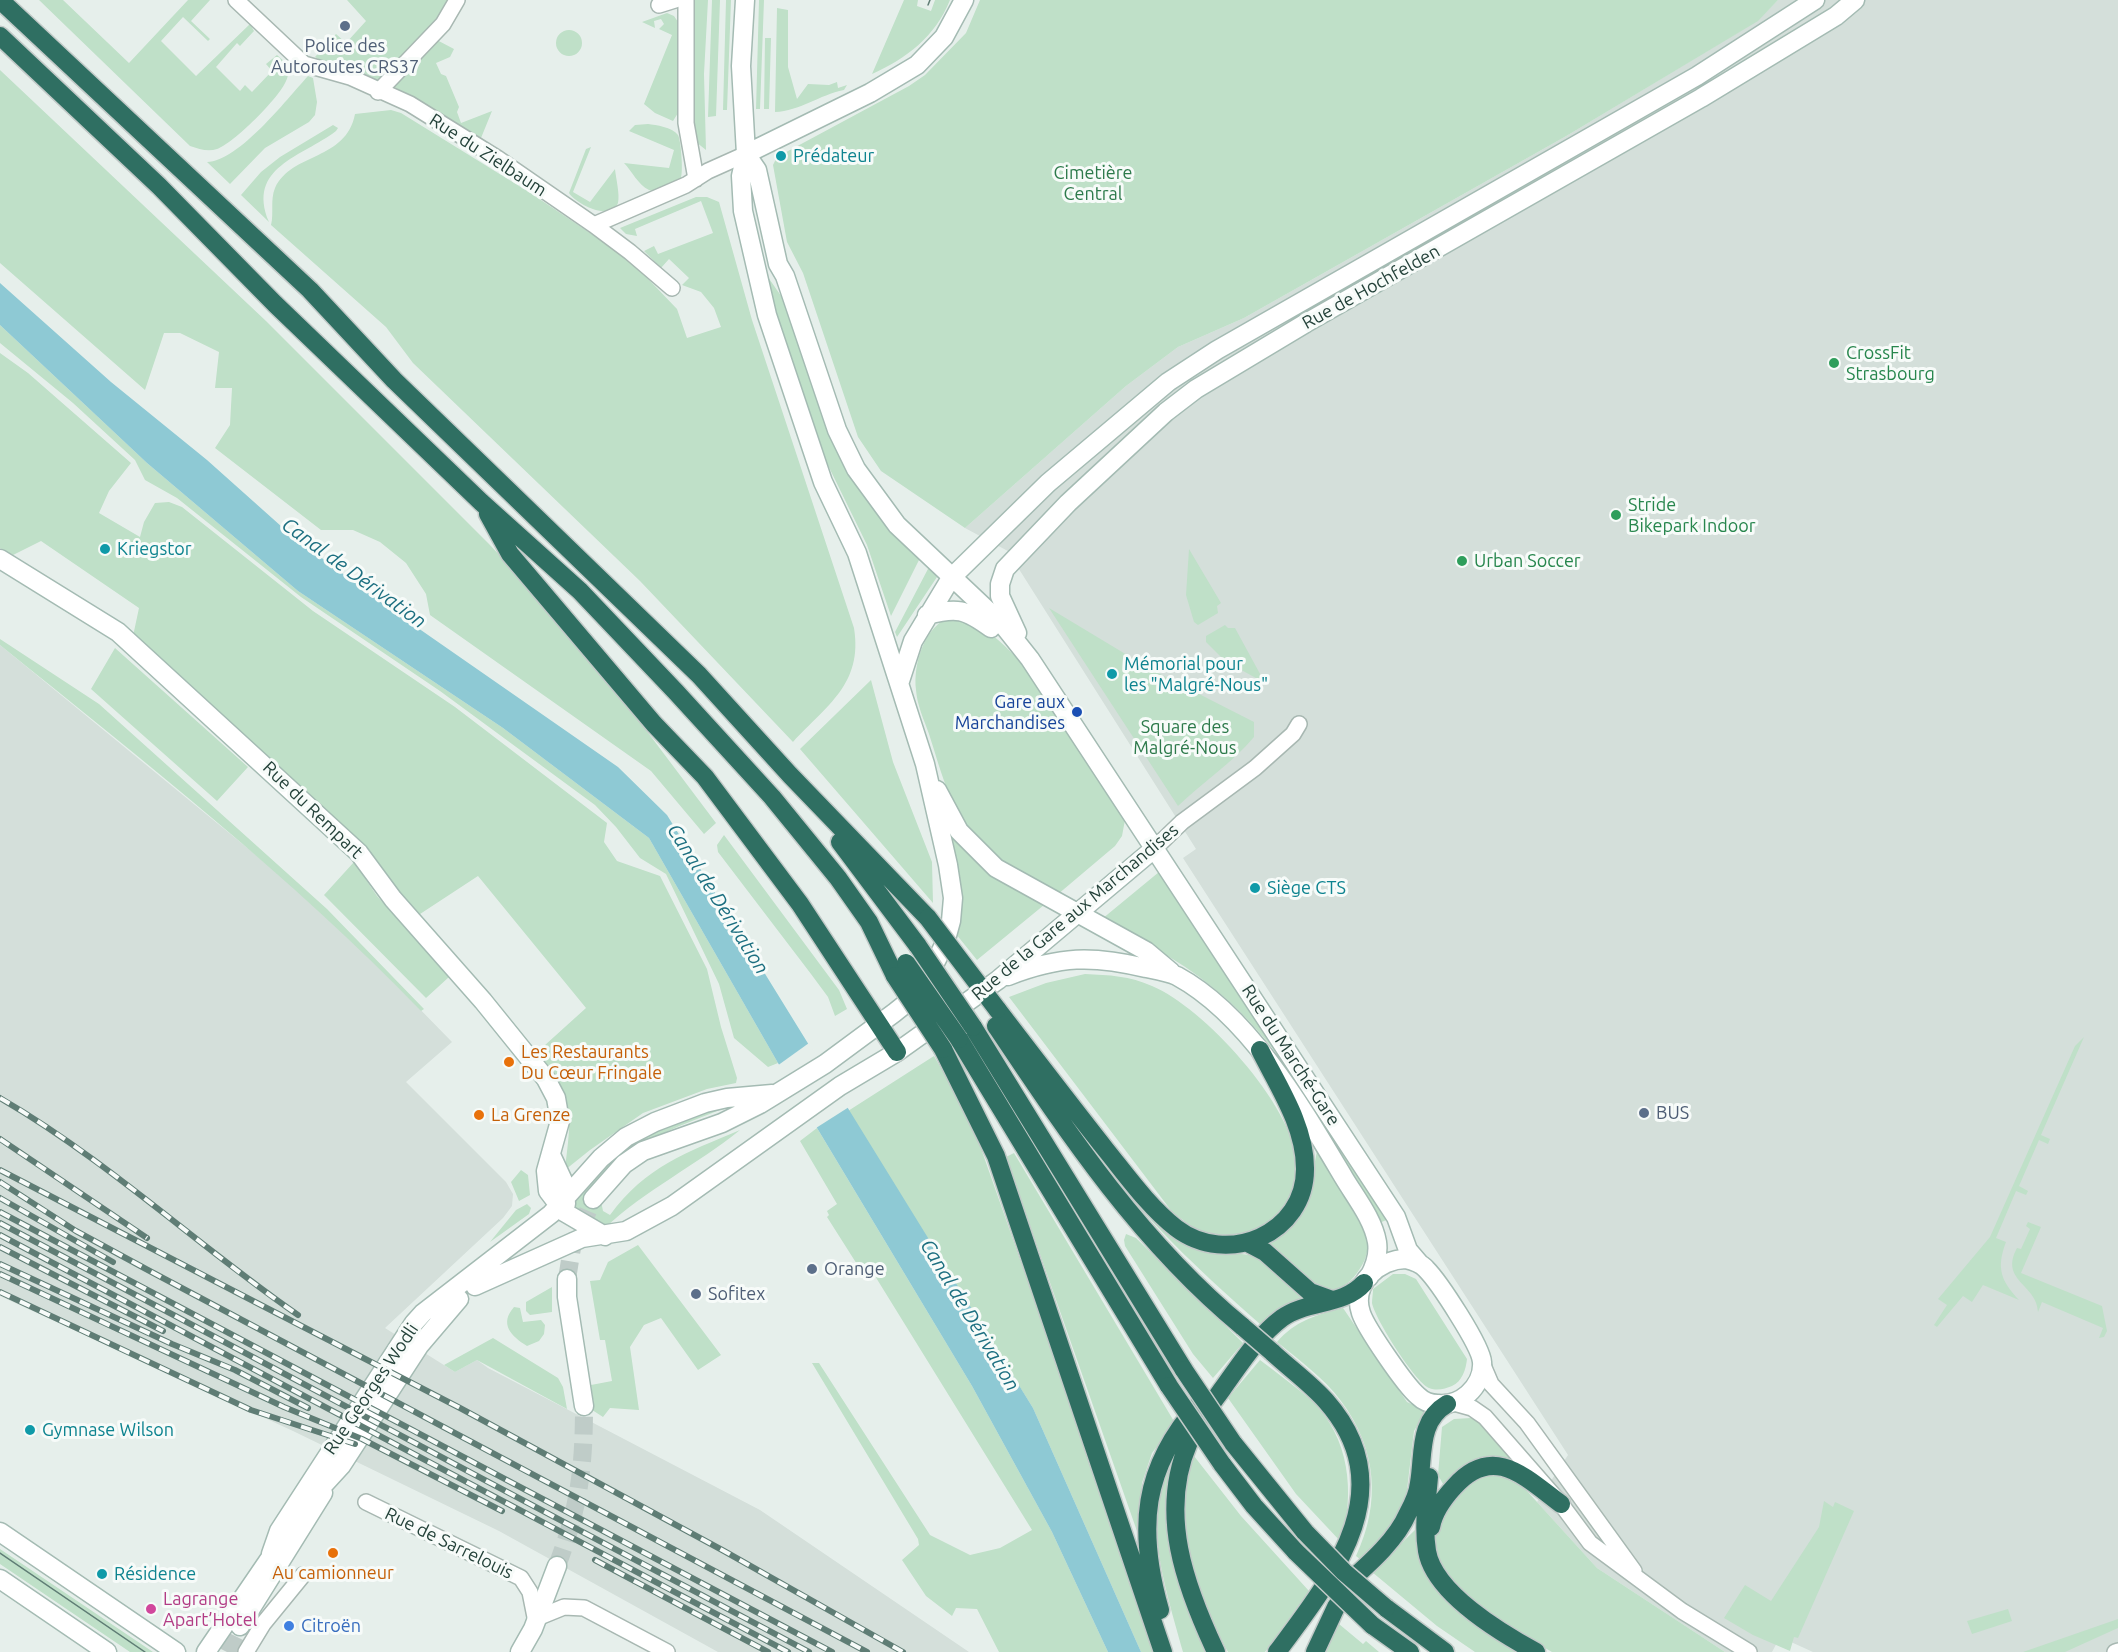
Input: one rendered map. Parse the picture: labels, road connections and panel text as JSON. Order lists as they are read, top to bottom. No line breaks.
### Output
{"streets":{"main road":["Rue de Hochfelden","Rue du Rempart","Rue de la Gare aux Marchandises","Rue du Marché-Gare","Rue Georges Wodli"],"street":["Rue du Zielbaum","Rue de Sarrelouis"]},"crossings":[["Rue de Hochfelden","Rue du Marché-Gare"],["Rue du Rempart","Rue Georges Wodli"],["Rue de la Gare aux Marchandises","Rue du Marché-Gare"]],"water":["Canal de Dérivation"],"parks":["Cimetière Central","Square des Malgré-Nous"],"places":["Police des Autoroutes CRS37","Prédateur","CrossFit Strasbourg","Stride Bikepark Indoor","Kriegstor","Urban Soccer","Mémorial pour les \"Malgré-Nous\"","Gare aux Marchandises","Siège CTS","Les Restaurants Du Cœur Fringale","BUS","La Grenze","Orange","Sofitex","Gymnase Wilson","Au camionneur","Résidence","Lagrange Apart’Hotel","Citroën"]}
